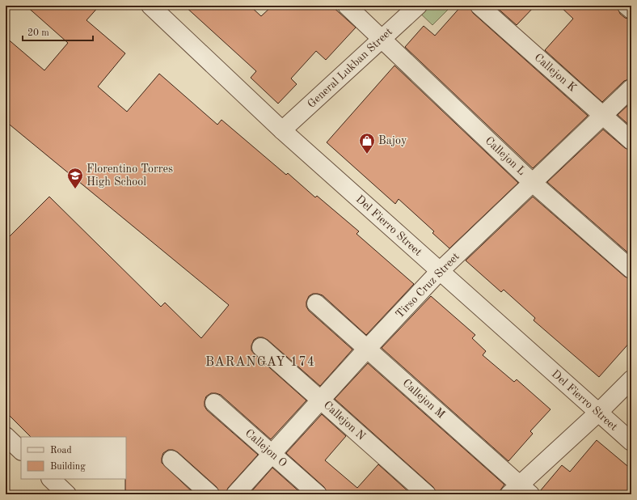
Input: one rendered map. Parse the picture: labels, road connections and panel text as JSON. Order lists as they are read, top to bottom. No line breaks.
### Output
{"streets":{"street":["General Lukban Street","Callejon K","Callejon L","Del Fierro Street","Tirso Cruz Street","Callejon M","Callejon N","Callejon O"]},"crossings":[["General Lukban Street","Callejon L"],["General Lukban Street","Del Fierro Street"],["Callejon K","Tirso Cruz Street"],["Callejon L","Tirso Cruz Street"],["Del Fierro Street","Tirso Cruz Street"],["Tirso Cruz Street","Callejon M"],["Tirso Cruz Street","Callejon N"],["Tirso Cruz Street","Callejon O"]],"districts":["BARANGAY 174"],"places":{"shop":["Bajoy"],"school or university":["Florentino Torres High School"]},"legend":["Road","Building"],"scale_bar":"20 m"}
